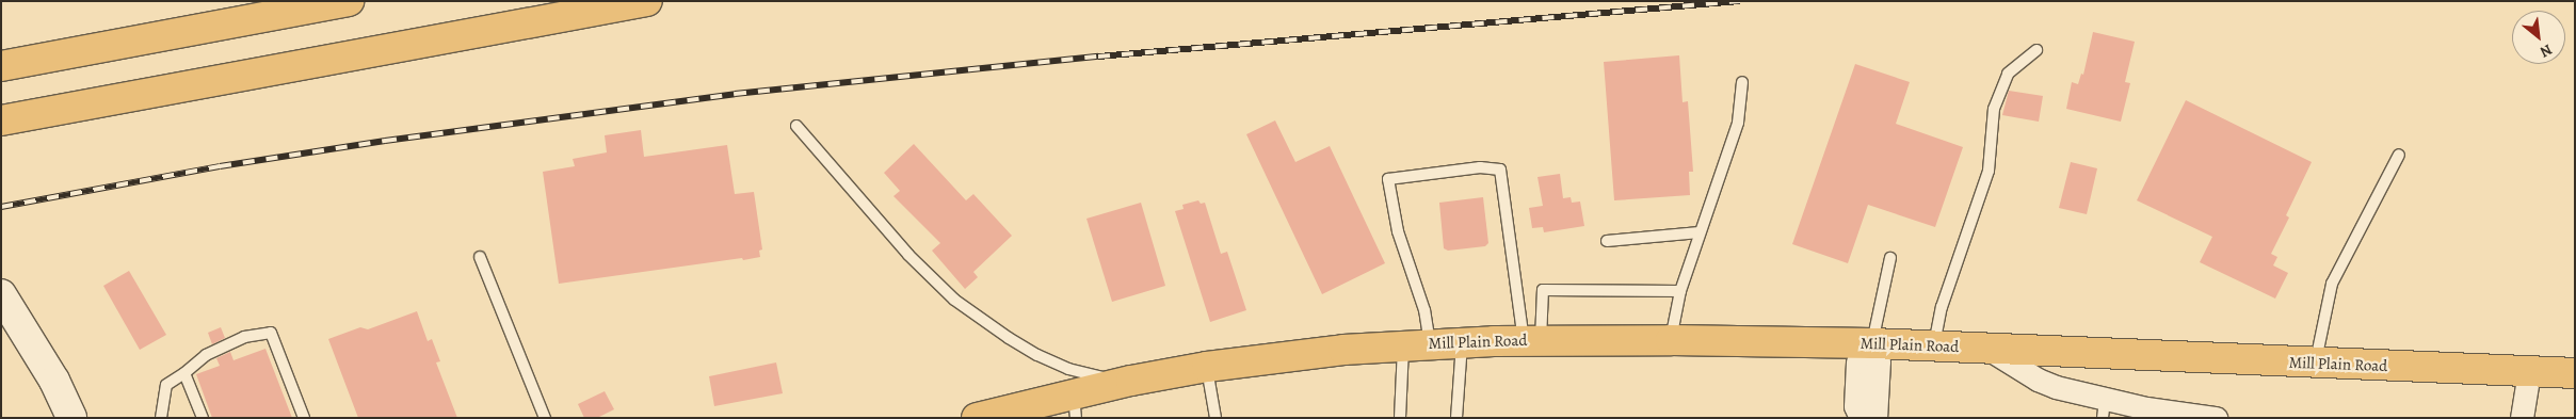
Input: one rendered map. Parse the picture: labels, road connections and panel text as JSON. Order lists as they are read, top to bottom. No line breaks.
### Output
{"streets":{"main road":["Mill Plain Road"]},"north":"bottom right"}
